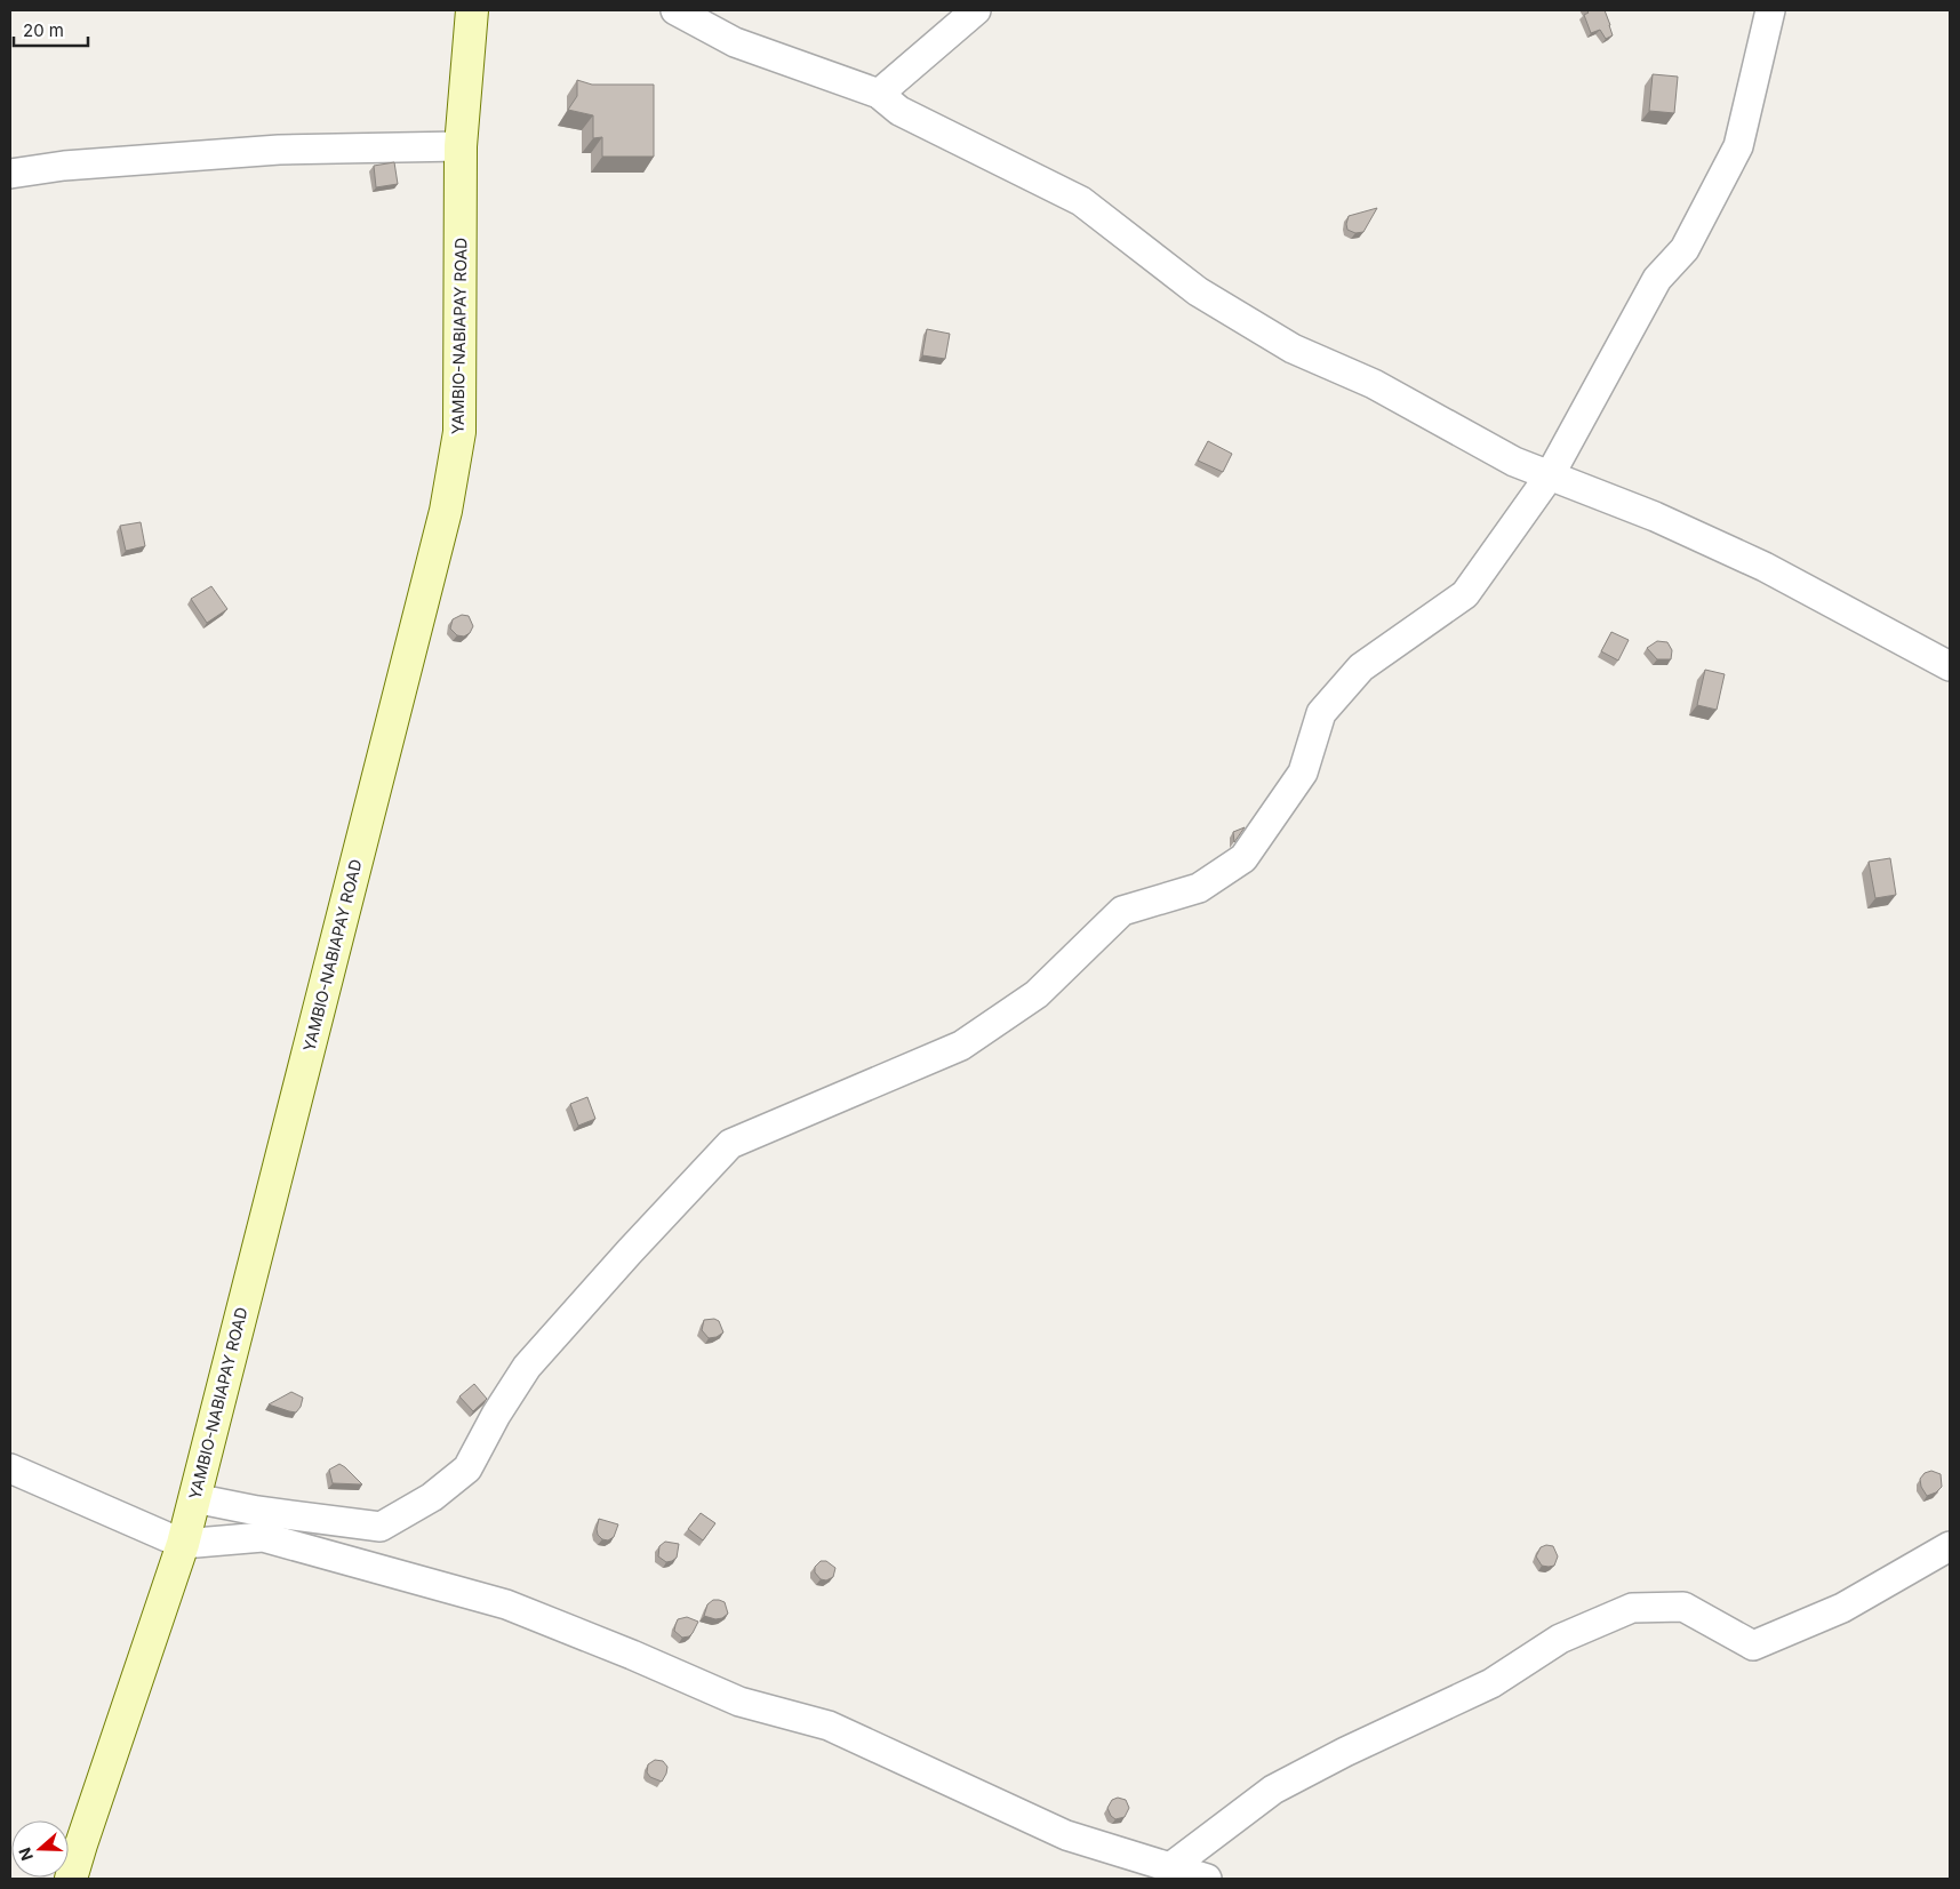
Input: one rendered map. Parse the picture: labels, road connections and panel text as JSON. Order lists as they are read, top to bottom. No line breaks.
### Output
{"streets":{"main road":["YAMBIO-NABIAPAY ROAD"]},"scale_bar":"20 m","north":"left"}
